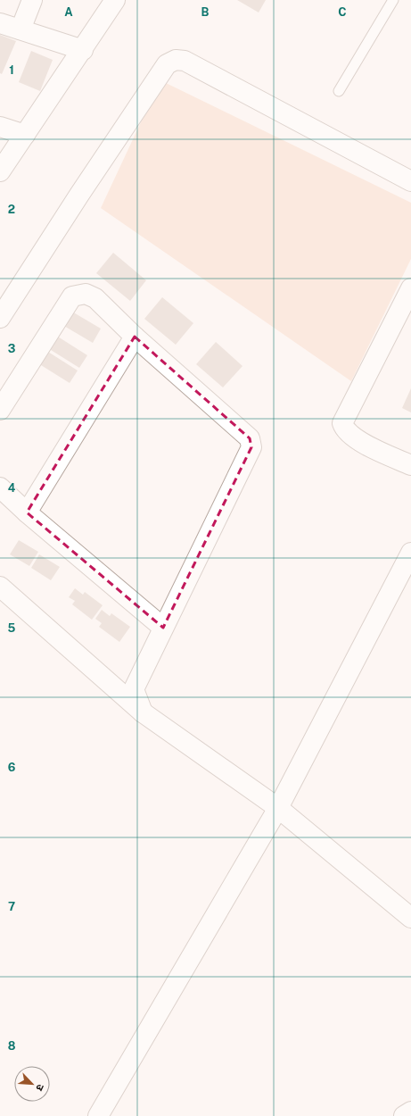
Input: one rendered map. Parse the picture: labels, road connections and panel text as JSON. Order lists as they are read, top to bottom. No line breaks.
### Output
{"north":"bottom right","grid":{"columns":["A","B","C"],"rows":["1","2","3","4","5","6","7","8"]}}
